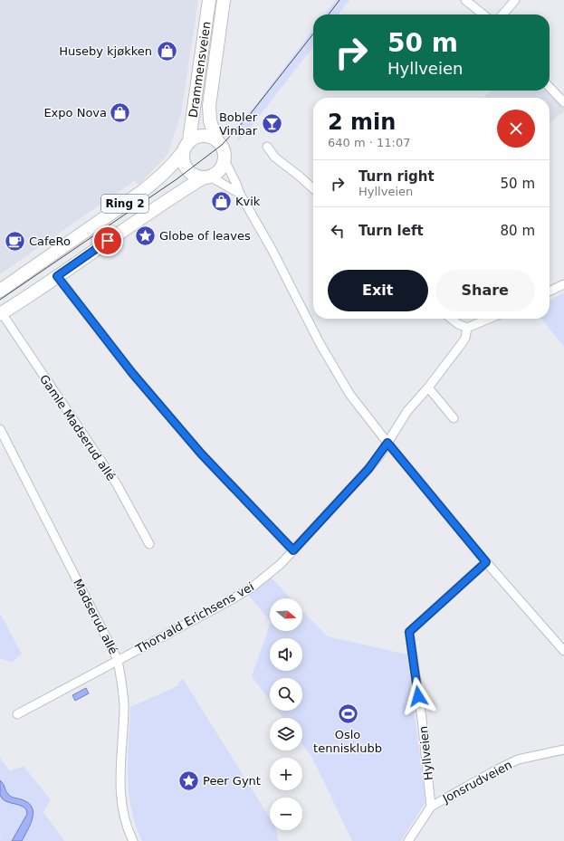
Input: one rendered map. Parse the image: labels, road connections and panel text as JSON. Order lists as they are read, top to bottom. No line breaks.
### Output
{"streets":{"main road":["Drammensveien","Ring 2"],"street":["Gamle Madserud allé","Madserud allé","Thorvald Erichsens vei","Hyllveien","Jonsrudveien"]},"crossings":[["Drammensveien","Ring 2"],["Ring 2","Gamle Madserud allé"],["Madserud allé","Thorvald Erichsens vei"],["Hyllveien","Jonsrudveien"]],"places":{"shop":["Huseby kjøkken","Expo Nova","Kvik"],"bar":["Bobler Vinbar"],"place":["Globe of leaves","Peer Gynt"],"cafe":["CafeRo"],"sports":["Oslo tennisklubb"]},"north":"right","page":{"turn":["50 m","Hyllveien"],"heading":["2 min","640 m · 11:07"],"list":[{"name":"Turn right","note":"Hyllveien","value":"50 m"},{"name":"Turn left","value":"80 m"}],"buttons":["Exit","Share"],"map_buttons":["+","−"]}}
